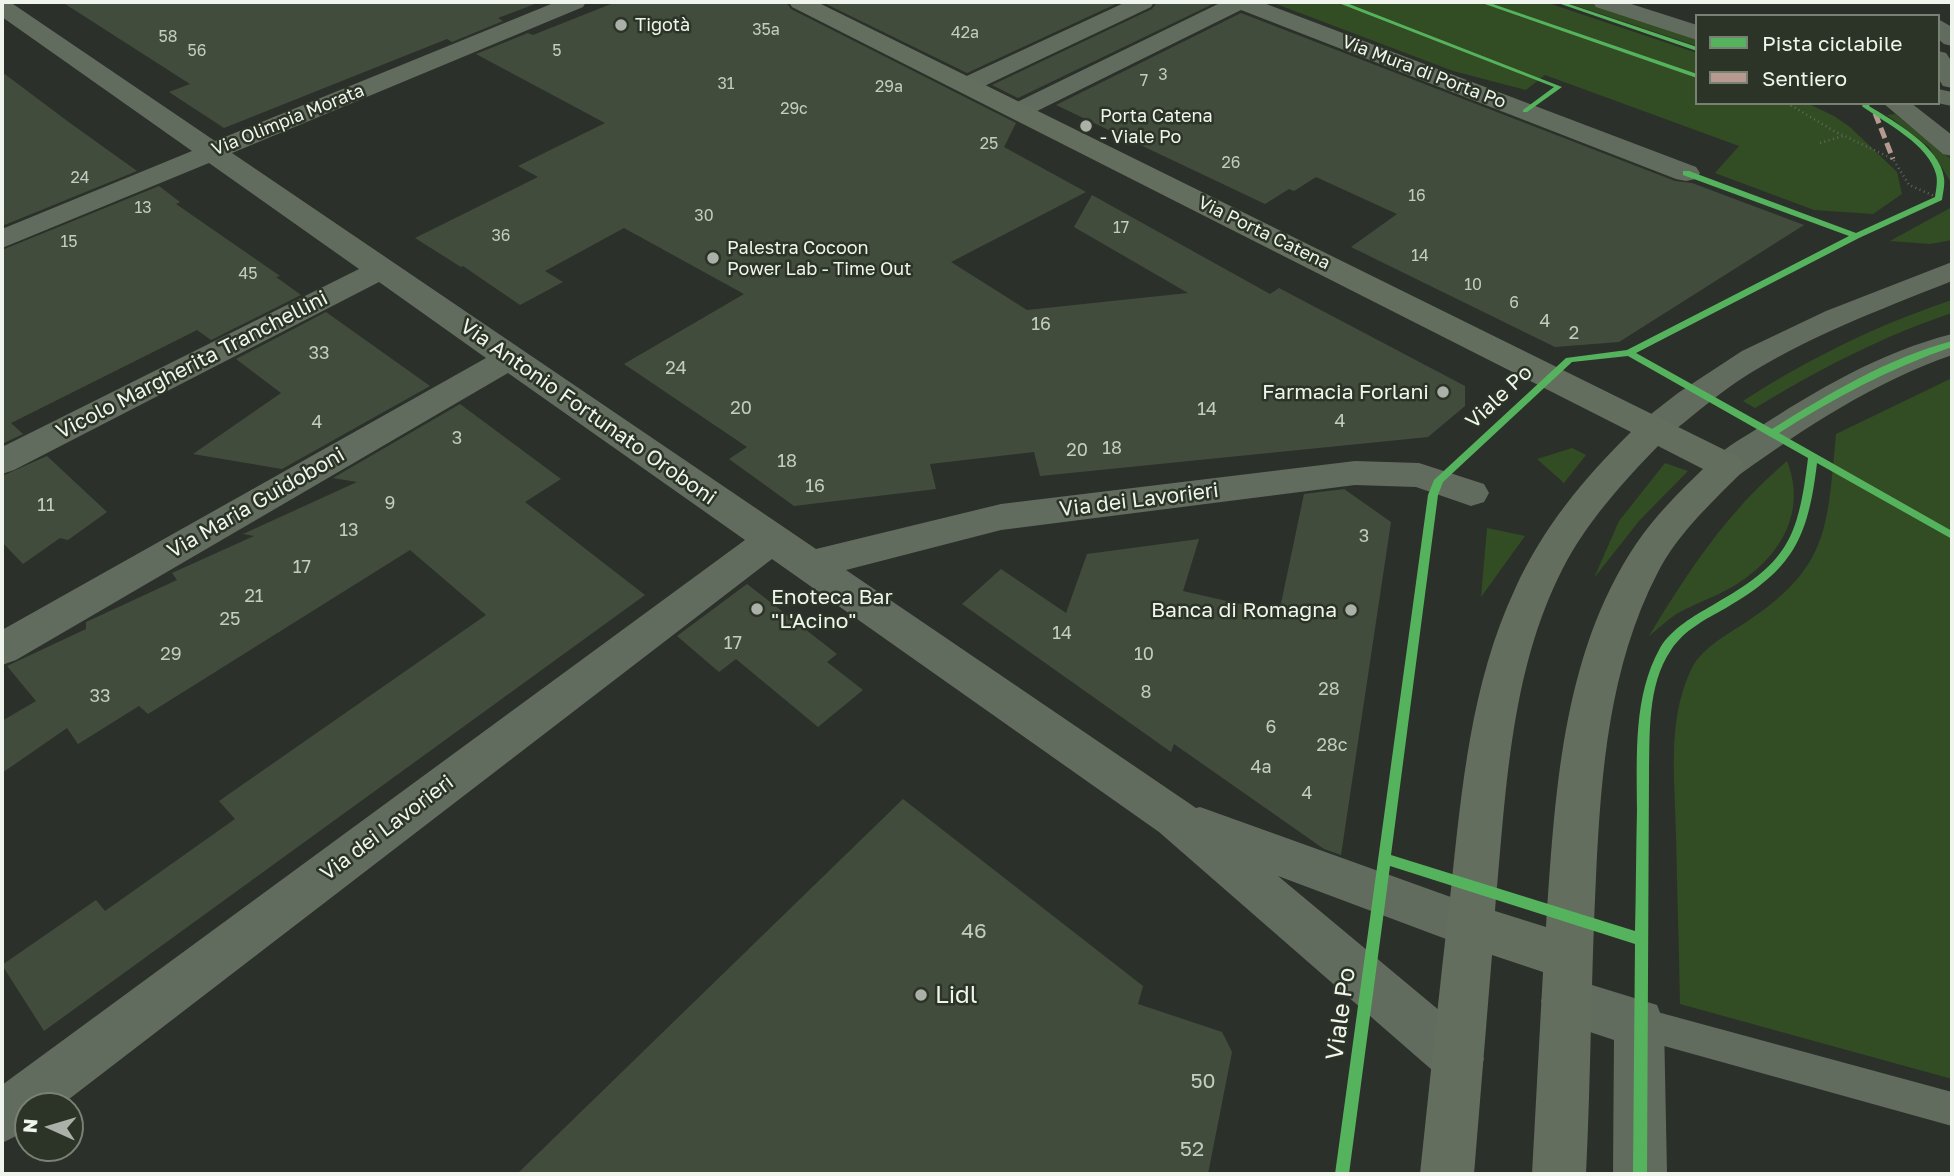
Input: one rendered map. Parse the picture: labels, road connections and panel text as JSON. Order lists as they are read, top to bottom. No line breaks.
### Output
{"streets":{"main road":["Via Porta Catena","Via Antonio Fortunato Oroboni"],"street":["Via Mura di Porta Po","Via Olimpia Morata","Vicolo Margherita Tranchellini","Via dei Lavorieri","Via Maria Guidoboni"],"cycle path":["Viale Po"]},"crossings":[["Via Olimpia Morata","Via Antonio Fortunato Oroboni"],["Vicolo Margherita Tranchellini","Via Antonio Fortunato Oroboni"],["Via Antonio Fortunato Oroboni","Via dei Lavorieri"],["Via Antonio Fortunato Oroboni","Via Maria Guidoboni"]],"places":["Tigotà","Porta Catena - Viale Po","Palestra Cocoon Power Lab - Time Out","Farmacia Forlani","Enoteca Bar \"L'Acino\"","Banca di Romagna","Lidl"],"house_numbers":["35a","42a","58","56","5","3","7","31","29a","29c","25","26","24","16","13","30","17","36","15","14","45","10","6","4","16","2","33","24","20","14","4","4","3","18","20","18","16","9","11","13","3","17","21","25","14","17","29","10","28","8","33","6","28c","4a","4","46","50","52"],"legend":["Pista ciclabile","Sentiero"],"north":"left"}
